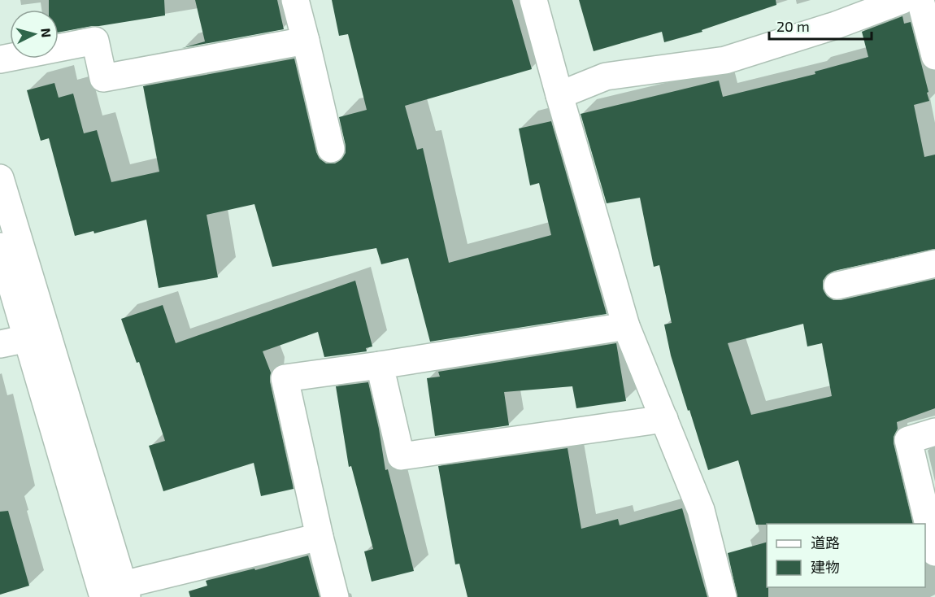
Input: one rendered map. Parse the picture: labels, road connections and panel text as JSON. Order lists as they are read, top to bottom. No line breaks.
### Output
{"legend":["道路","建物"],"scale_bar":"20 m","north":"right"}
